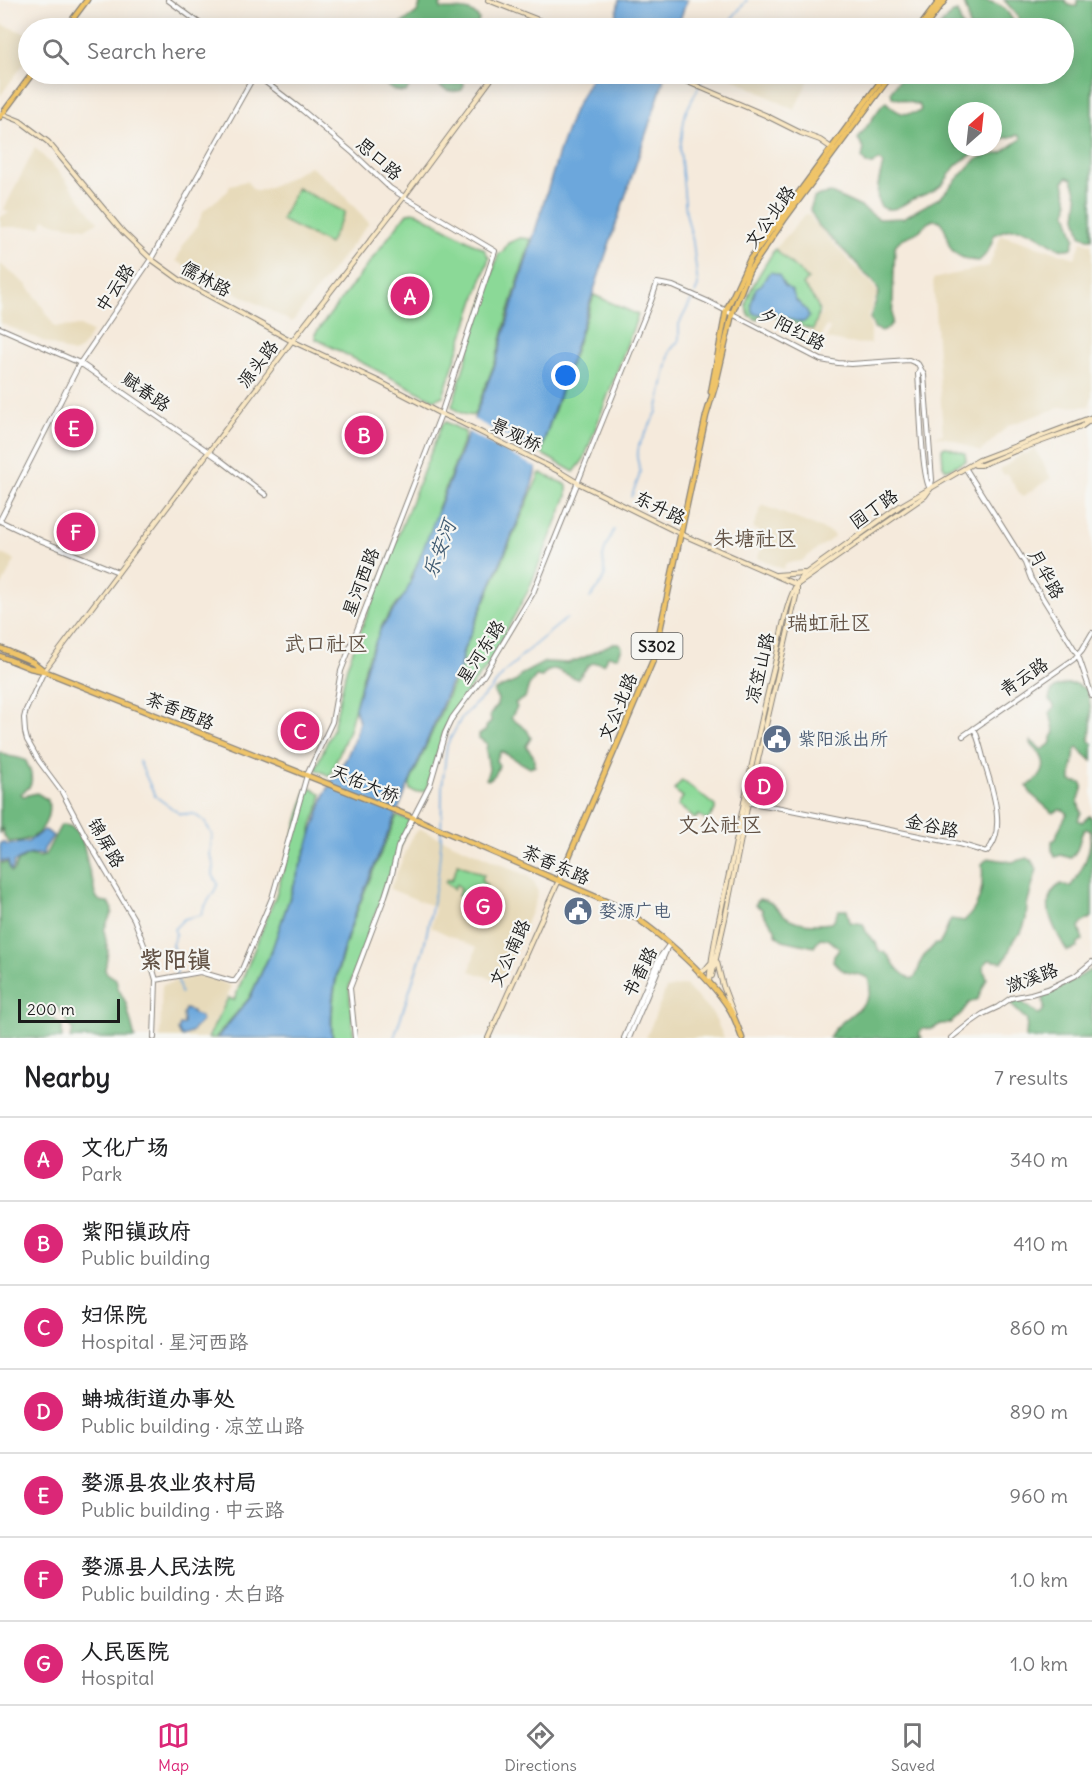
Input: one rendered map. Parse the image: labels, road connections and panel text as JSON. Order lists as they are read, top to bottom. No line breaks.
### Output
{"streets":{"main road":["文公北路","儒林路","源头路","景观桥","东升路","园丁路","S302","凉笠山路","茶香西路","天佑大桥","茶香东路","文公南路"],"street":["思口路","中云路","夕阳红路","赋春路","月华路","星河西路","星河东路","青云路","金谷路","锦屏路","书香路","潋溪路"]},"crossings":[["思口路","源头路"],["思口路","星河西路"],["文公北路","夕阳红路"],["文公北路","东升路"],["文公北路","茶香东路"],["文公北路","文公南路"],["儒林路","中云路"],["儒林路","源头路"],["儒林路","景观桥"],["儒林路","星河西路"],["中云路","赋春路"],["夕阳红路","园丁路"],["夕阳红路","星河东路"],["源头路","赋春路"],["源头路","茶香西路"],["源头路","锦屏路"],["景观桥","东升路"],["景观桥","星河西路"],["景观桥","星河东路"],["东升路","园丁路"],["东升路","星河东路"],["东升路","凉笠山路"],["园丁路","月华路"],["园丁路","凉笠山路"],["月华路","青云路"],["星河西路","茶香西路"],["星河西路","天佑大桥"],["星河西路","锦屏路"],["星河东路","天佑大桥"],["星河东路","茶香东路"],["凉笠山路","金谷路"],["凉笠山路","茶香东路"],["青云路","金谷路"],["茶香西路","天佑大桥"],["茶香西路","锦屏路"],["天佑大桥","茶香东路"],["茶香东路","文公南路"],["茶香东路","书香路"]],"districts":["朱塘社区","瑞虹社区","武口社区","文公社区","紫阳镇"],"water":["乐安河"],"places":{"public building":["紫阳派出所","婺源广电"]},"scale_bar":"200 m","north":"top right","page":{"search":"Search here","pins":["A","E","B","F","C","D","G"],"scale":"200 m","heading":["Nearby","7 results"],"list":[{"mark":"A","name":"文化广场","note":"Park","value":"340 m"},{"mark":"B","name":"紫阳镇政府","note":"Public building","value":"410 m"},{"mark":"C","name":"妇保院","note":"Hospital · 星河西路","value":"860 m"},{"mark":"D","name":"蚺城街道办事处","note":"Public building · 凉笠山路","value":"890 m"},{"mark":"E","name":"婺源县农业农村局","note":"Public building · 中云路","value":"960 m"},{"mark":"F","name":"婺源县人民法院","note":"Public building · 太白路","value":"1.0 km"},{"mark":"G","name":"人民医院","note":"Hospital","value":"1.0 km"}],"nav":["Map","Directions","Saved"]}}
